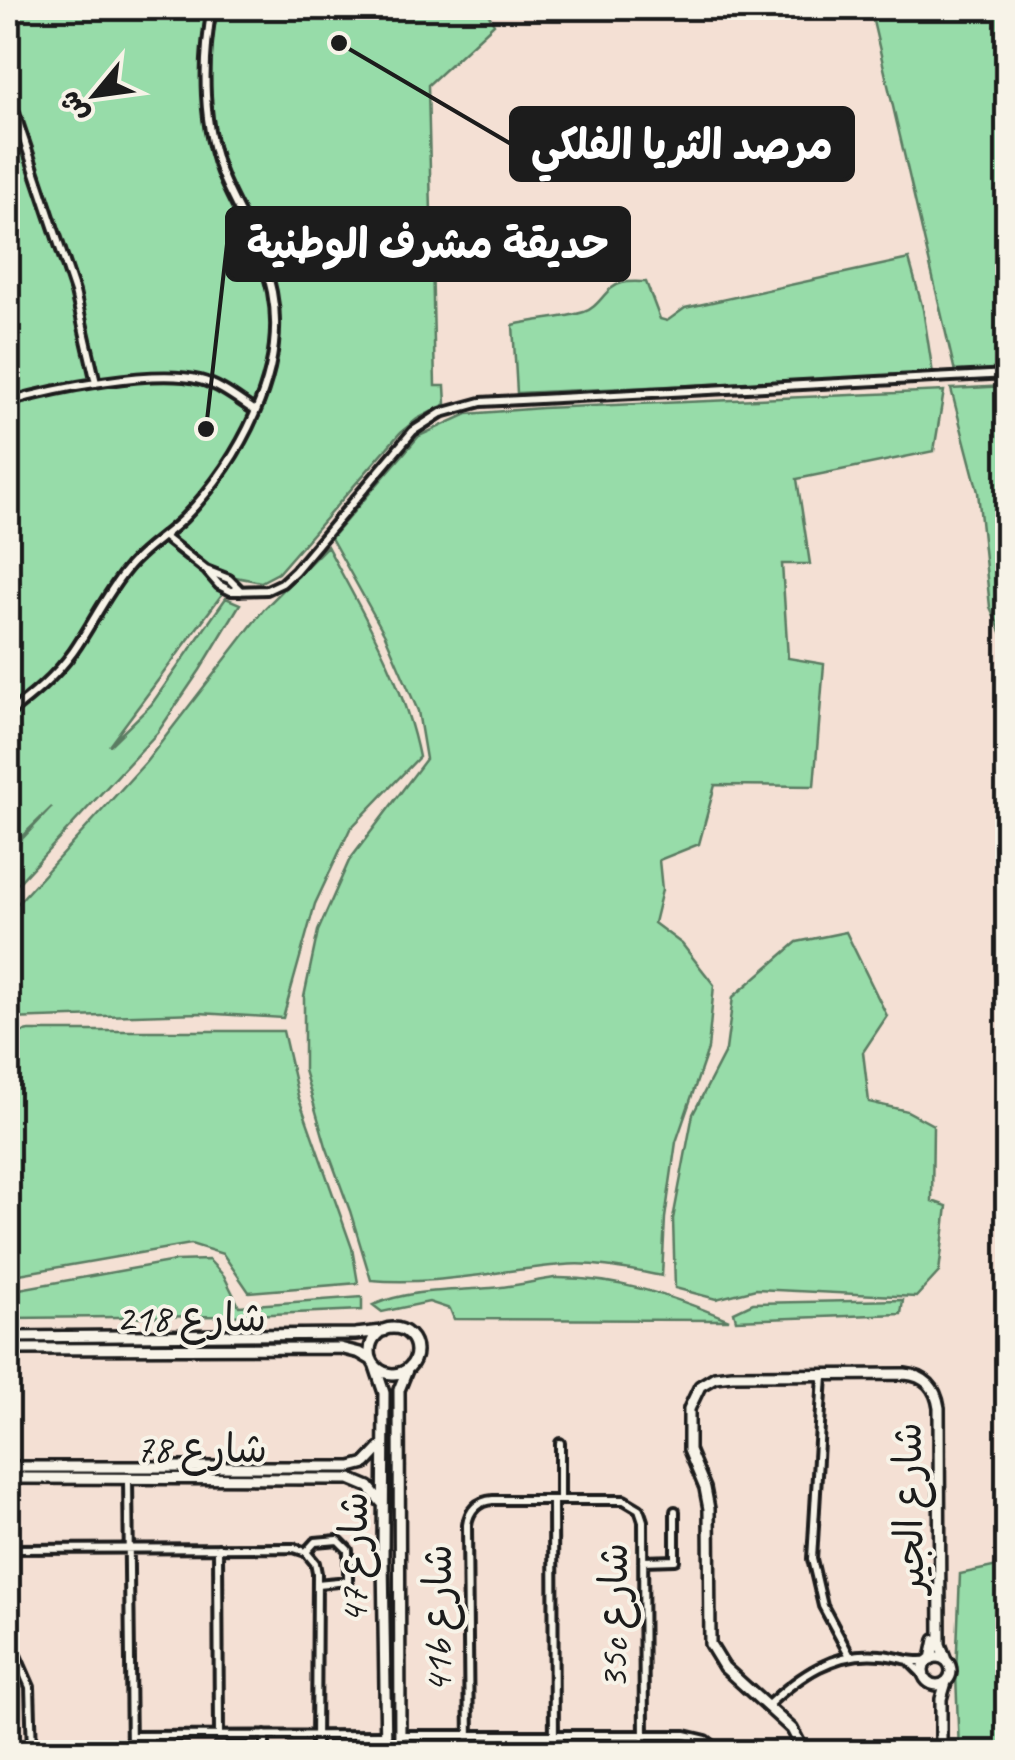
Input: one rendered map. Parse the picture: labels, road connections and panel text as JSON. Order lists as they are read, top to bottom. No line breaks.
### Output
{"streets":{"street":["شارع 218","شارع 78","شارع الجير","شارع 47","35c شارع","41b شارع"]},"crossings":[["شارع 218","شارع 47"],["شارع 78","شارع 47"],["35c شارع","41b شارع"]],"places":["مرصد الثريا الفلكي","حديقة مشرف الوطنية"],"north":"bottom left"}
